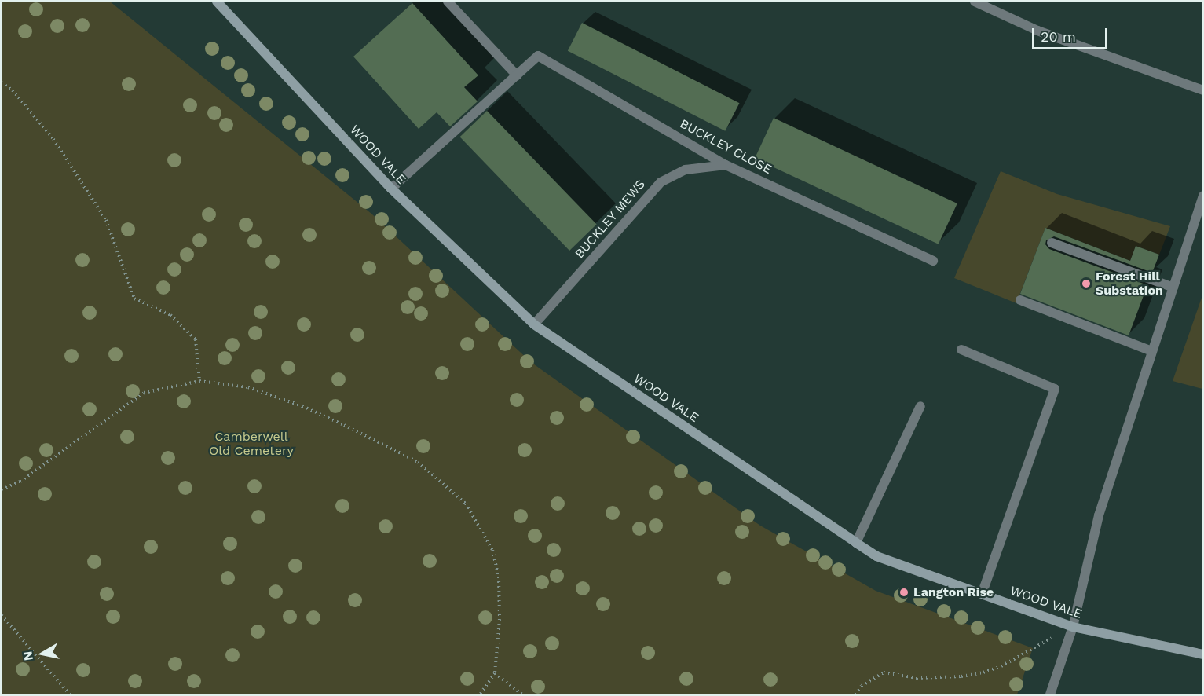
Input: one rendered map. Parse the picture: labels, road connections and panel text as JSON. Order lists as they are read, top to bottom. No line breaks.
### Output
{"streets":{"street":["BUCKLEY CLOSE","WOOD VALE","BUCKLEY MEWS"]},"crossings":[["BUCKLEY CLOSE","WOOD VALE"],["BUCKLEY CLOSE","BUCKLEY MEWS"],["WOOD VALE","BUCKLEY MEWS"]],"parks":["Camberwell Old Cemetery"],"places":["Forest Hill Substation","Langton Rise"],"scale_bar":"20 m","north":"left"}
